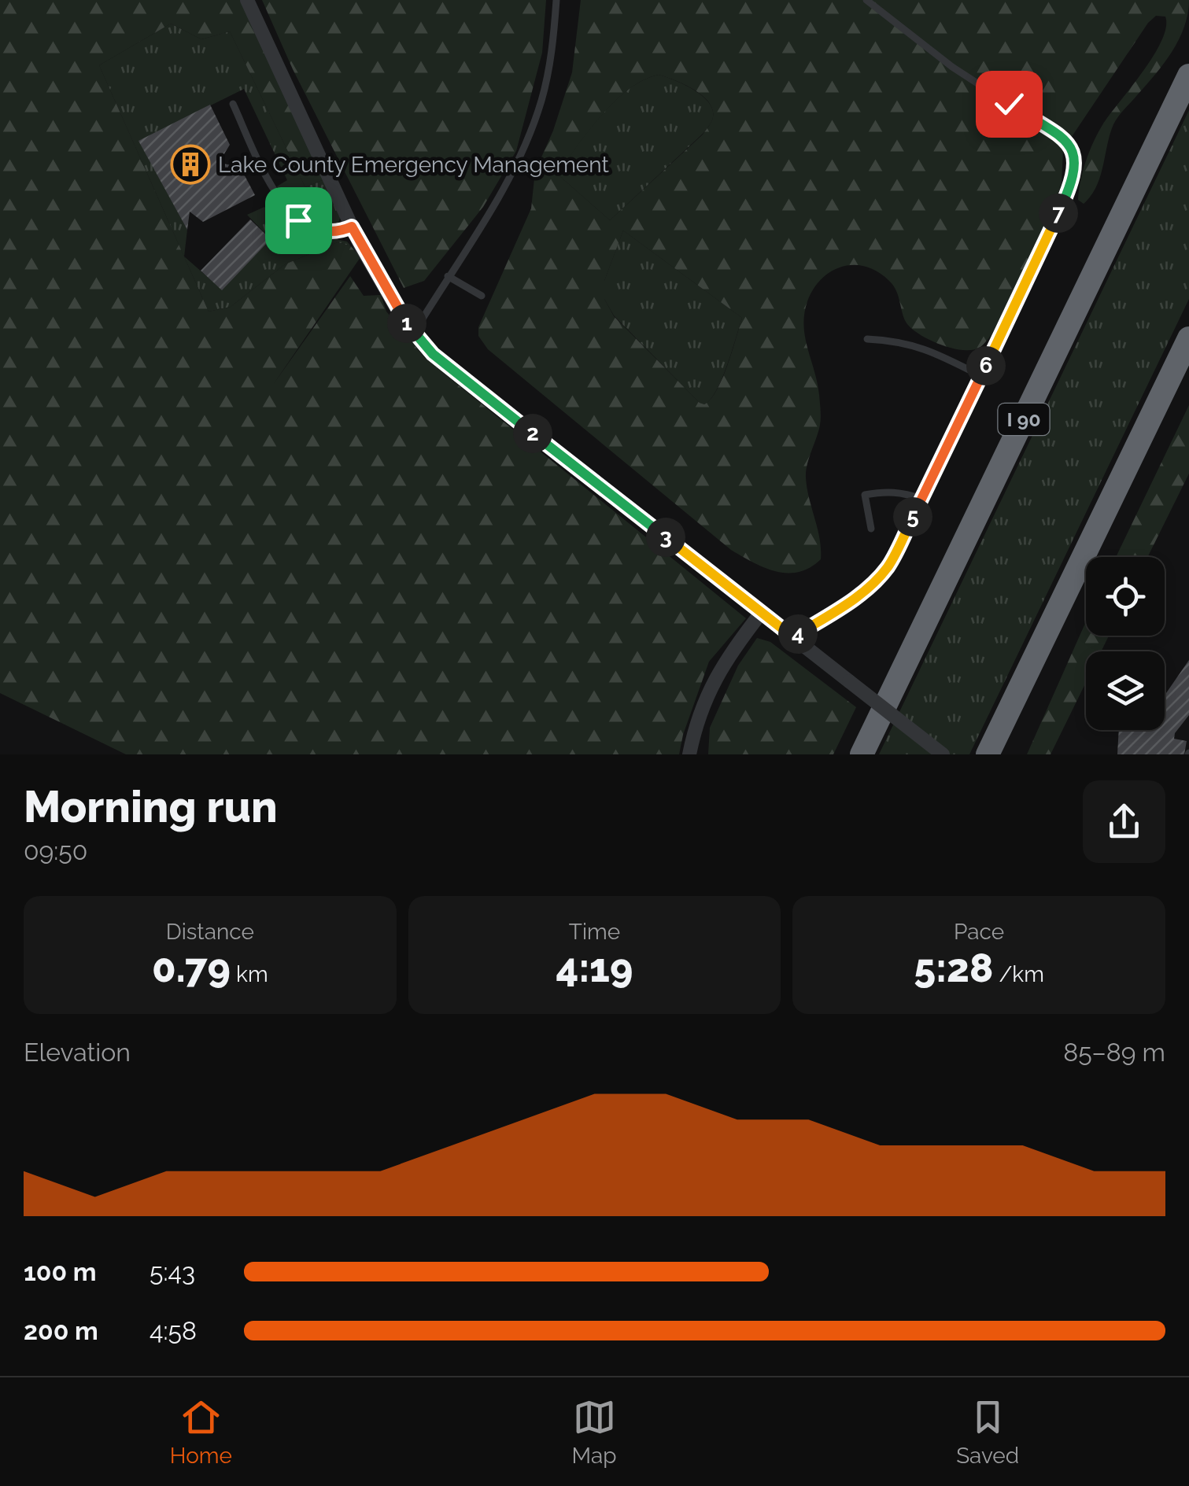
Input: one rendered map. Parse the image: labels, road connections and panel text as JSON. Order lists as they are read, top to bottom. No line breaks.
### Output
{"streets":{"highway":["I 90"]},"places":{"building":["Lake County Emergency Management"]},"page":{"pins":["7","1","6","2","5","3","4"],"heading":["Morning run","09:50"],"stats":[["Distance","0.79 km"],["Time","4:19"],["Pace","5:28 /km"]],"chart":["Elevation","85–89 m"],"list":[{"name":"100 m","note":"5:43"},{"name":"200 m","note":"4:58"}],"tabs":["Home","Map","Saved"]}}
